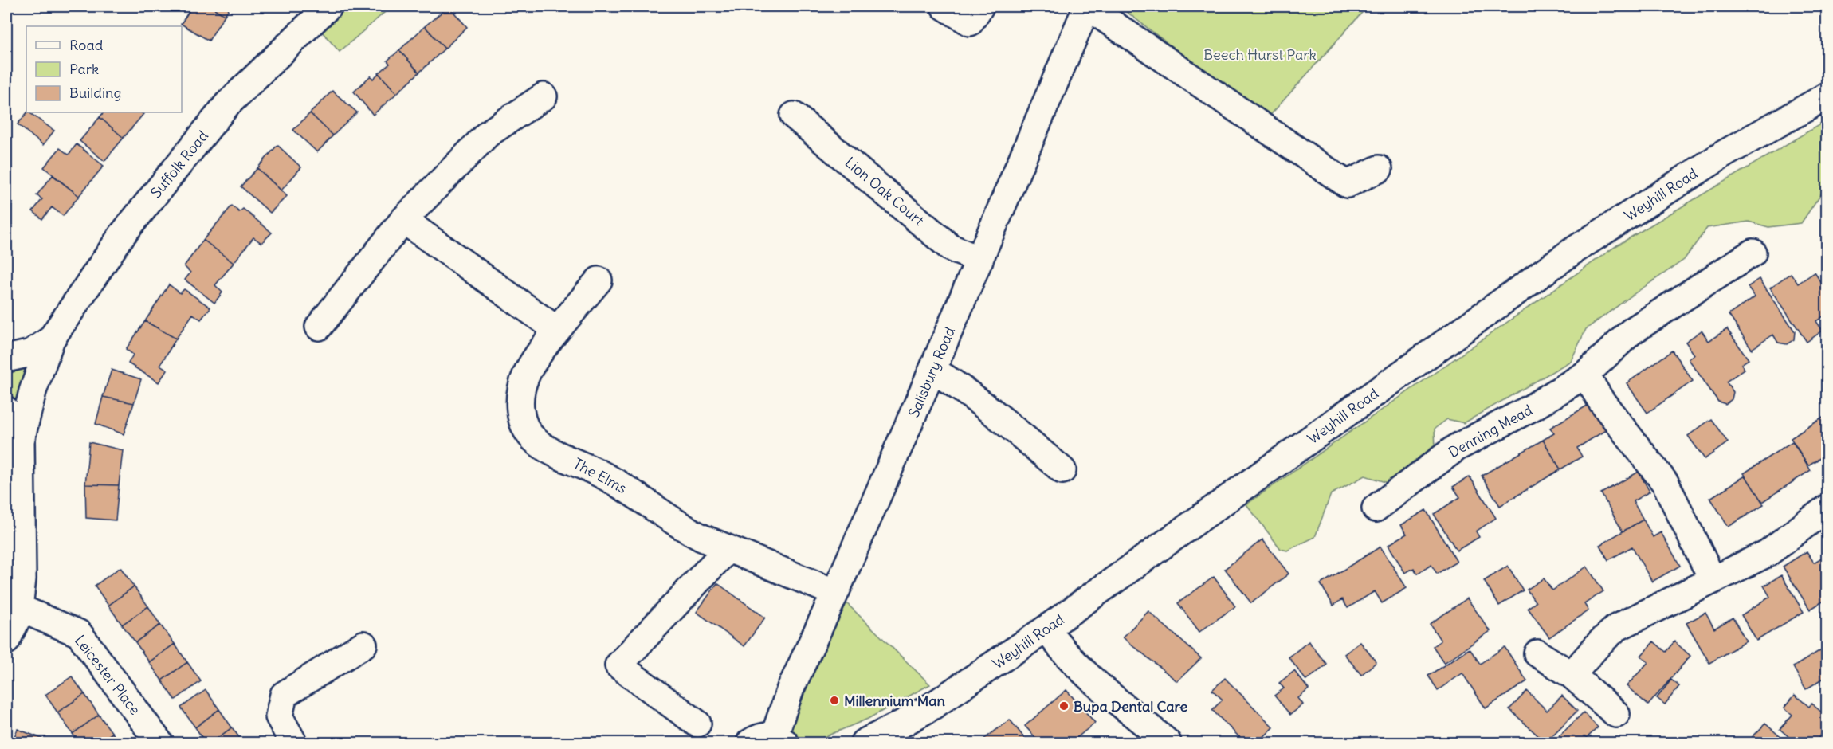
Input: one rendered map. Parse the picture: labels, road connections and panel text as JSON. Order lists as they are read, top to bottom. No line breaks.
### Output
{"streets":{"street":["Suffolk Road","Lion Oak Court","Weyhill Road","Salisbury Road","Denning Mead","The Elms","Leicester Place"]},"crossings":[["Suffolk Road","Leicester Place"],["Lion Oak Court","Salisbury Road"],["Salisbury Road","The Elms"]],"parks":["Beech Hurst Park"],"places":["Millennium Man","Bupa Dental Care"],"legend":["Road","Park","Building"]}
